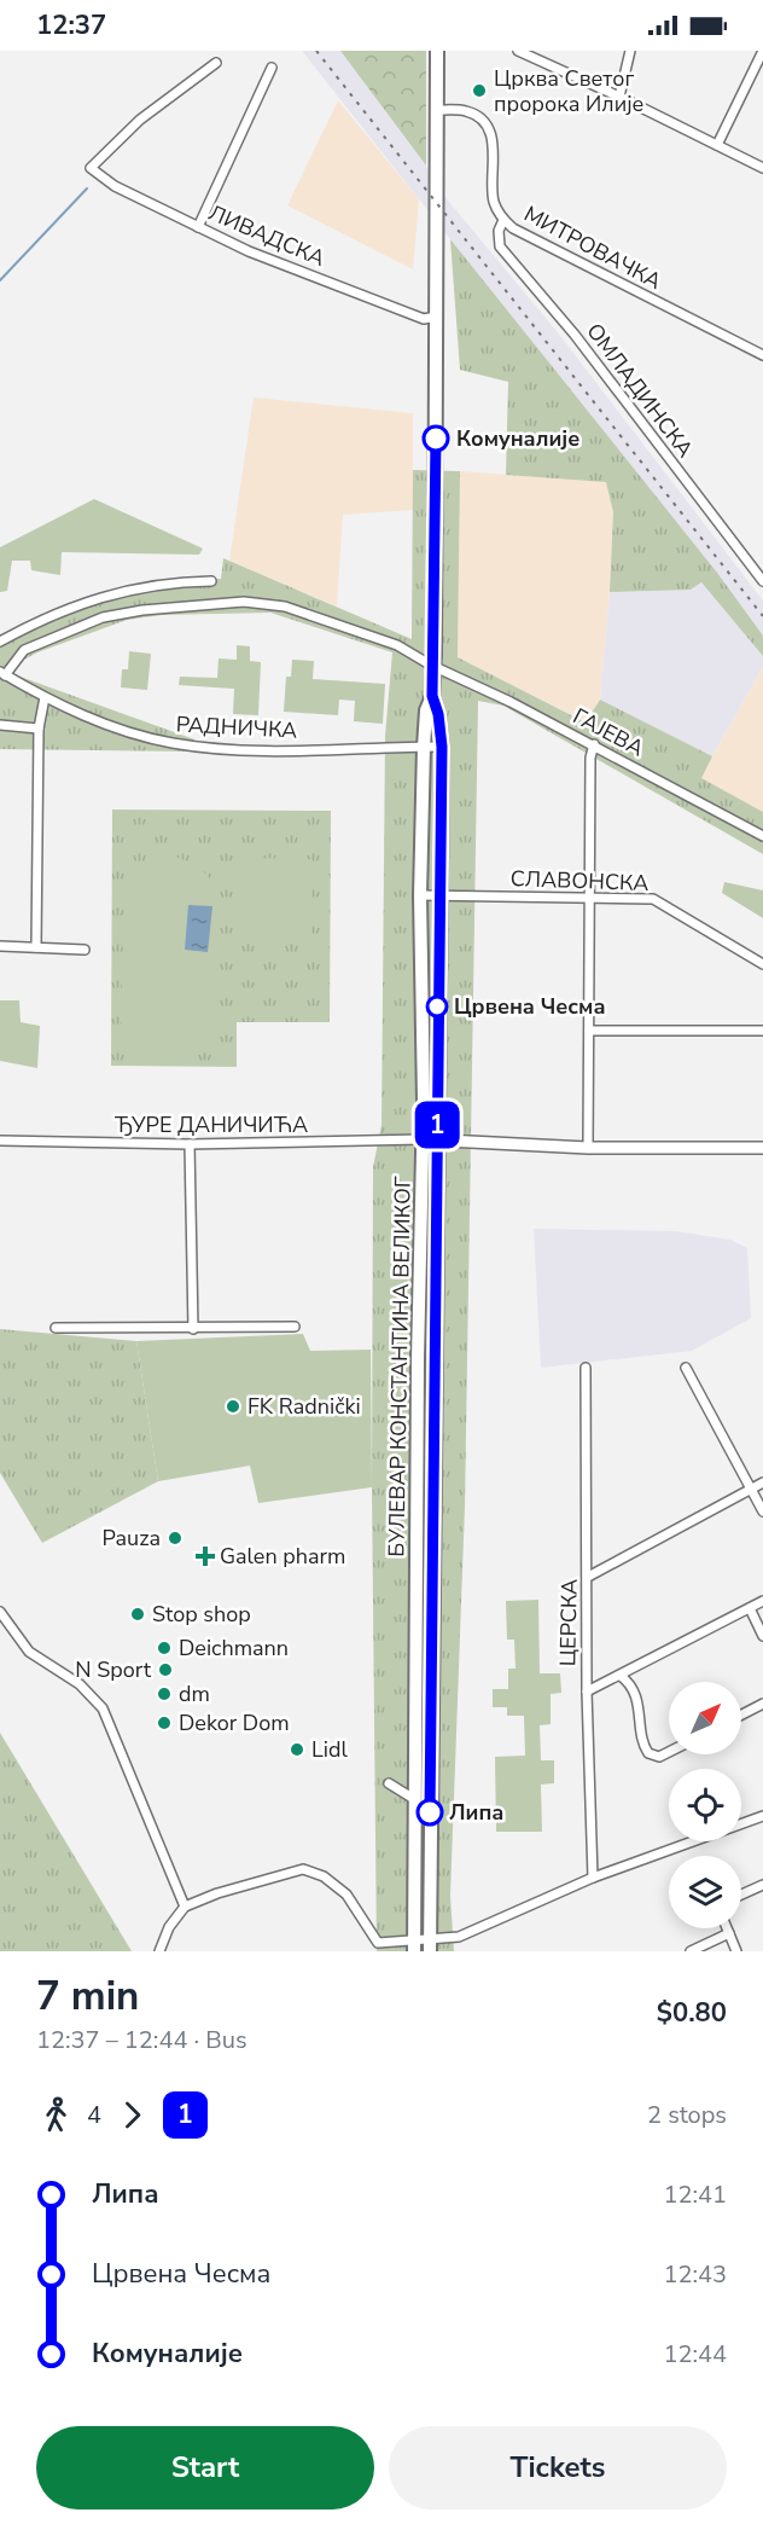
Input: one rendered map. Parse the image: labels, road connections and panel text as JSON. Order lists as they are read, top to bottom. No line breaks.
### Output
{"streets":{"main road":["БУЛЕВАР КОНСТАНТИНА ВЕЛИКОГ"],"street":["ЛИВАДСКА","МИТРОВАЧКА","ОМЛАДИНСКА","РАДНИЧКА","ГАЈЕВА","СЛАВОНСКА","ЂУРЕ ДАНИЧИЋА","ЦЕРСКА"]},"crossings":[["ЛИВАДСКА","БУЛЕВАР КОНСТАНТИНА ВЕЛИКОГ"],["МИТРОВАЧКА","ОМЛАДИНСКА"],["МИТРОВАЧКА","БУЛЕВАР КОНСТАНТИНА ВЕЛИКОГ"],["РАДНИЧКА","ГАЈЕВА"],["РАДНИЧКА","БУЛЕВАР КОНСТАНТИНА ВЕЛИКОГ"],["ГАЈЕВА","БУЛЕВАР КОНСТАНТИНА ВЕЛИКОГ"],["СЛАВОНСКА","БУЛЕВАР КОНСТАНТИНА ВЕЛИКОГ"],["ЂУРЕ ДАНИЧИЋА","БУЛЕВАР КОНСТАНТИНА ВЕЛИКОГ"]],"places":{"other":["Црква Светог пророка Илије","Комуналије","Црвена Чесма","FK Radnički","Pauza","Stop shop","Deichmann","N Sport","dm","Dekor Dom","Lidl","Липа"],"health":["Galen pharm"]},"lines":["bus line 1"],"north":"top right","page":{"status":"12:37","on_map":"1","heading":["7 min","12:37 – 12:44 · Bus","$0.80"],"legs":["4","1","2 stops"],"list":[{"name":"Липа","value":"12:41"},{"name":"Црвена Чесма","value":"12:43"},{"name":"Комуналије","value":"12:44"}],"buttons":["Start","Tickets"]}}
